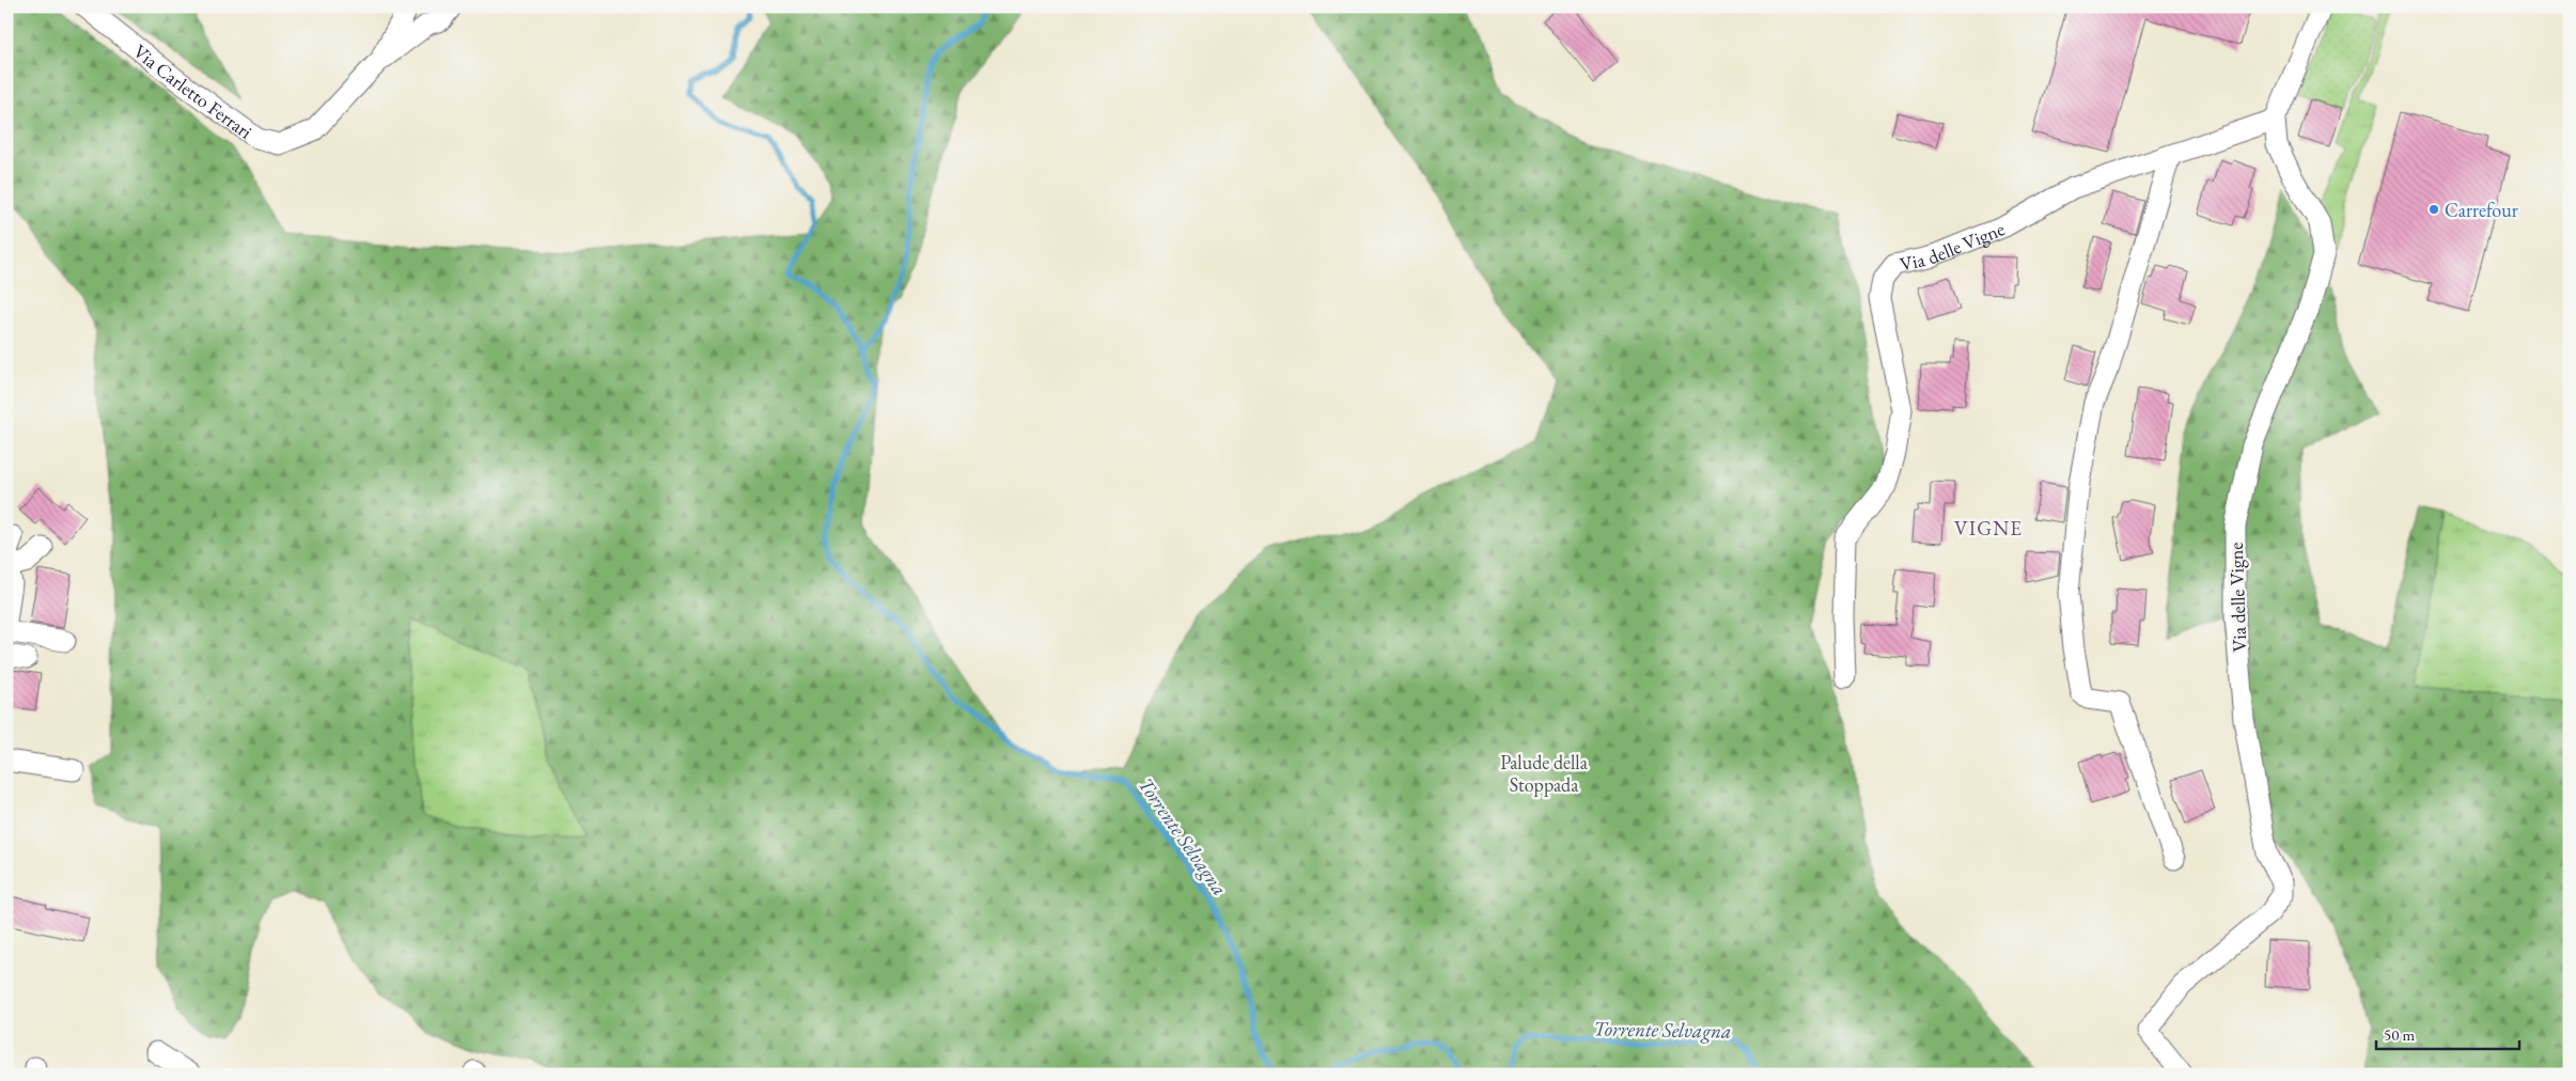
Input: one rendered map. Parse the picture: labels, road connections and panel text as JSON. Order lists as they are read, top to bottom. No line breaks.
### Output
{"streets":{"street":["Via Carletto Ferrari","Via delle Vigne"]},"districts":["VIGNE"],"water":["Torrente Selvagna"],"parks":["Palude della Stoppada"],"places":["Carrefour"],"scale_bar":"50 m"}
